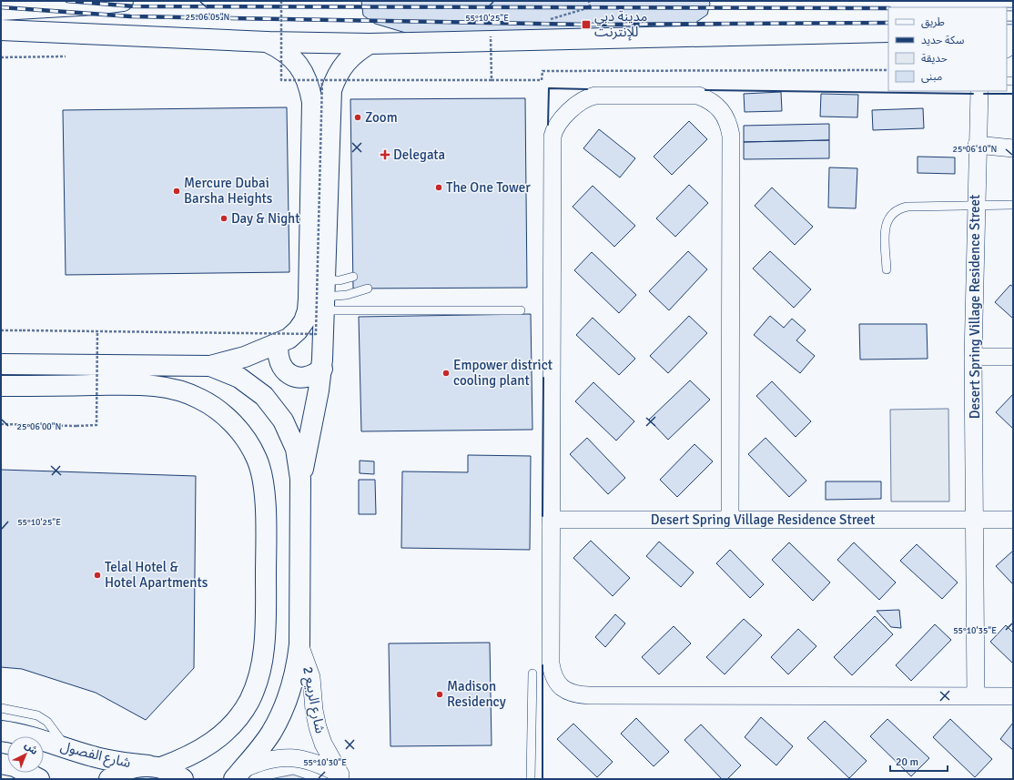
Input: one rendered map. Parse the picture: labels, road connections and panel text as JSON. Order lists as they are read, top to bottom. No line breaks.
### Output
{"streets":{"main road":["شارع الفصول"],"street":["Desert Spring Village Residence Street","شارع الربيع 2"]},"places":{"transit":["مدينة دبي للإنترنت"],"other":["Zoom","The One Tower","Mercure Dubai Barsha Heights","Day & Night","Empower district cooling plant","Telal Hotel & Hotel Apartments","Madison Residency"],"health":["Delegata"]},"legend":["طريق","سكة حديد","حديقة","مبنى"],"scale_bar":"20 m","north":"top right","coordinates":["25°06'05\"N","55°10'25\"E","25°06'10\"N","25°06'00\"N","55°10'35\"E","55°10'30\"E"]}
